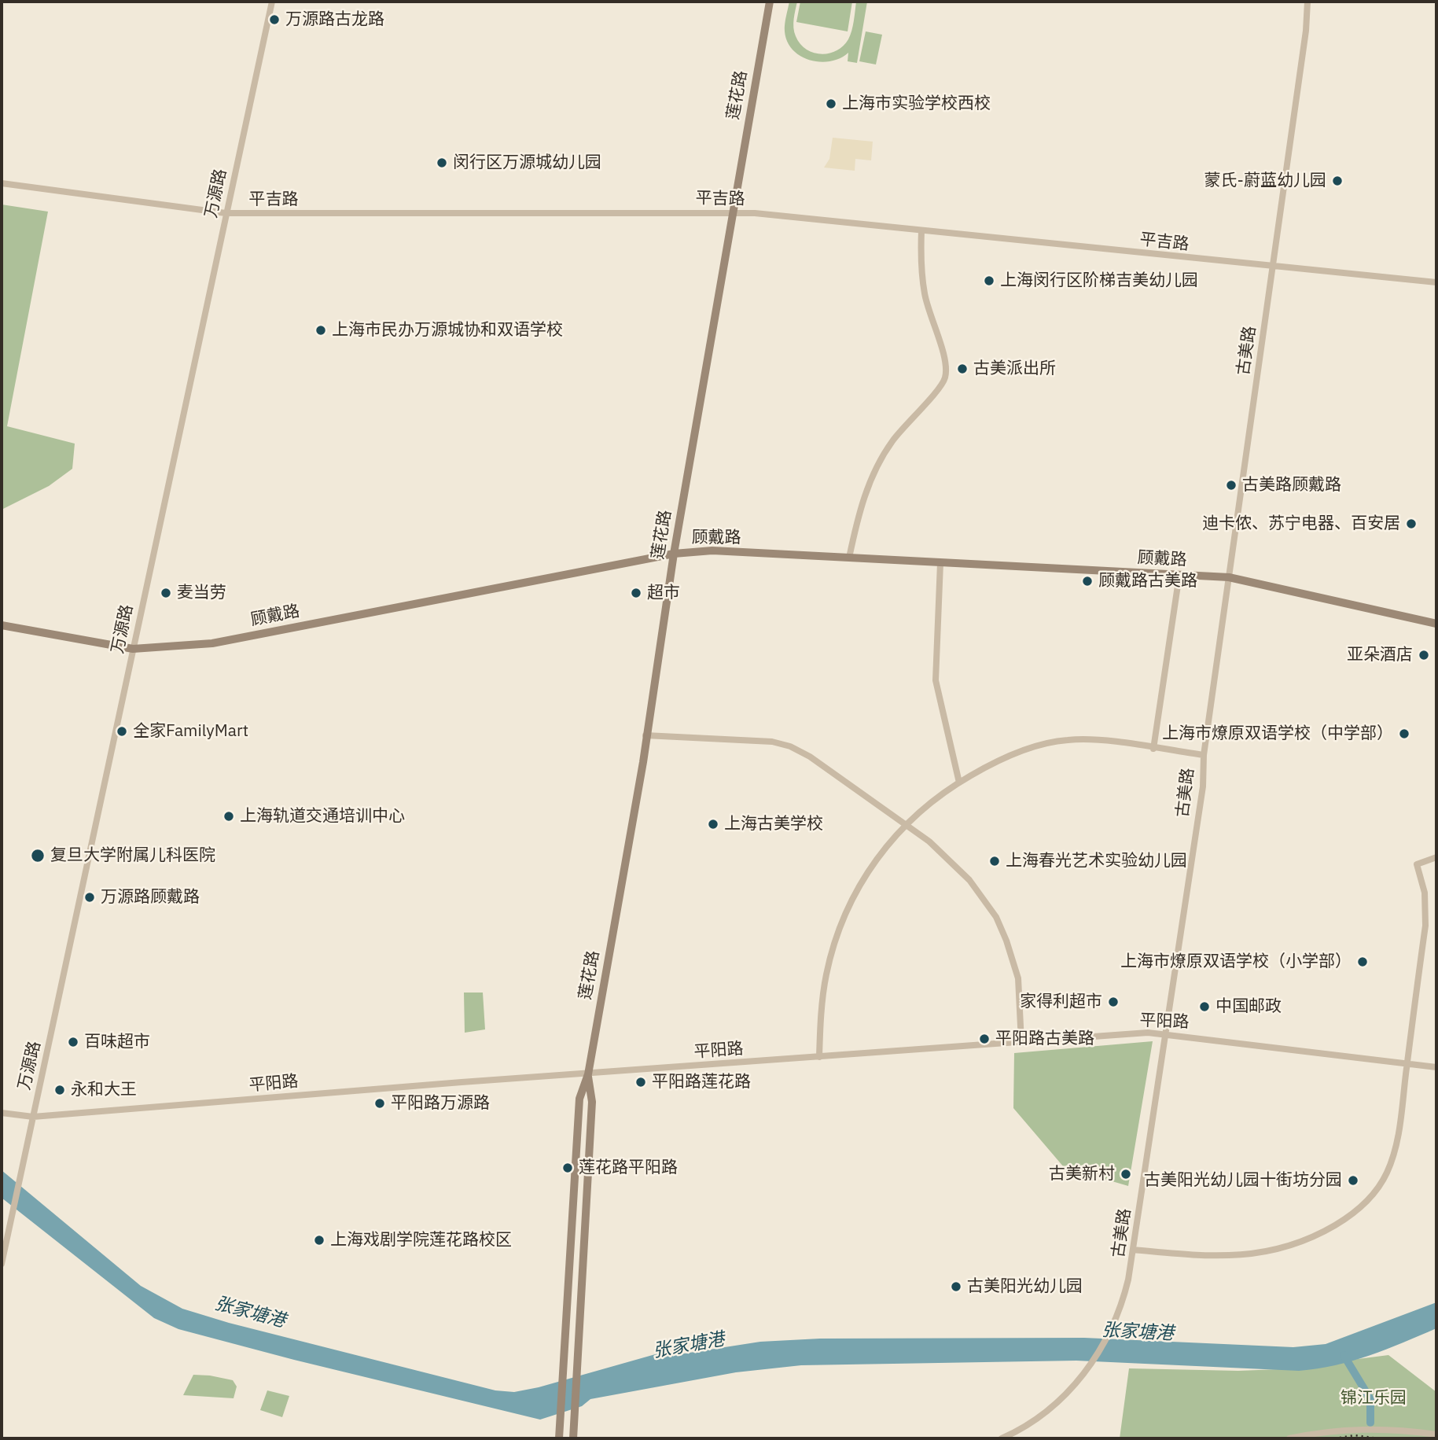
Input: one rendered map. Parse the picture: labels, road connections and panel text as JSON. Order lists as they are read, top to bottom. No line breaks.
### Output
{"streets":{"main road":["莲花路","顾戴路"],"street":["万源路","平吉路","古美路","平阳路"]},"crossings":[["莲花路","平吉路"],["莲花路","顾戴路"],["莲花路","平阳路"],["万源路","平吉路"],["万源路","顾戴路"],["万源路","平阳路"],["平吉路","古美路"],["古美路","顾戴路"],["古美路","平阳路"]],"water":["张家塘港"],"parks":["锦江乐园"],"places":["万源路古龙路","上海市实验学校西校","闵行区万源城幼儿园","蒙氏-蔚蓝幼儿园","上海闵行区阶梯吉美幼儿园","上海市民办万源城协和双语学校","古美派出所","古美路顾戴路","迪卡侬、苏宁电器、百安居","顾戴路古美路","麦当劳","超市","亚朵酒店","全家FamilyMart","上海市燎原双语学校（中学部）","上海轨道交通培训中心","上海古美学校","复旦大学附属儿科医院","上海春光艺术实验幼儿园","万源路顾戴路","上海市燎原双语学校（小学部）","家得利超市","中国邮政","平阳路古美路","百味超市","平阳路莲花路","永和大王","平阳路万源路","莲花路平阳路","古美新村","古美阳光幼儿园十街坊分园","上海戏剧学院莲花路校区","古美阳光幼儿园"]}
